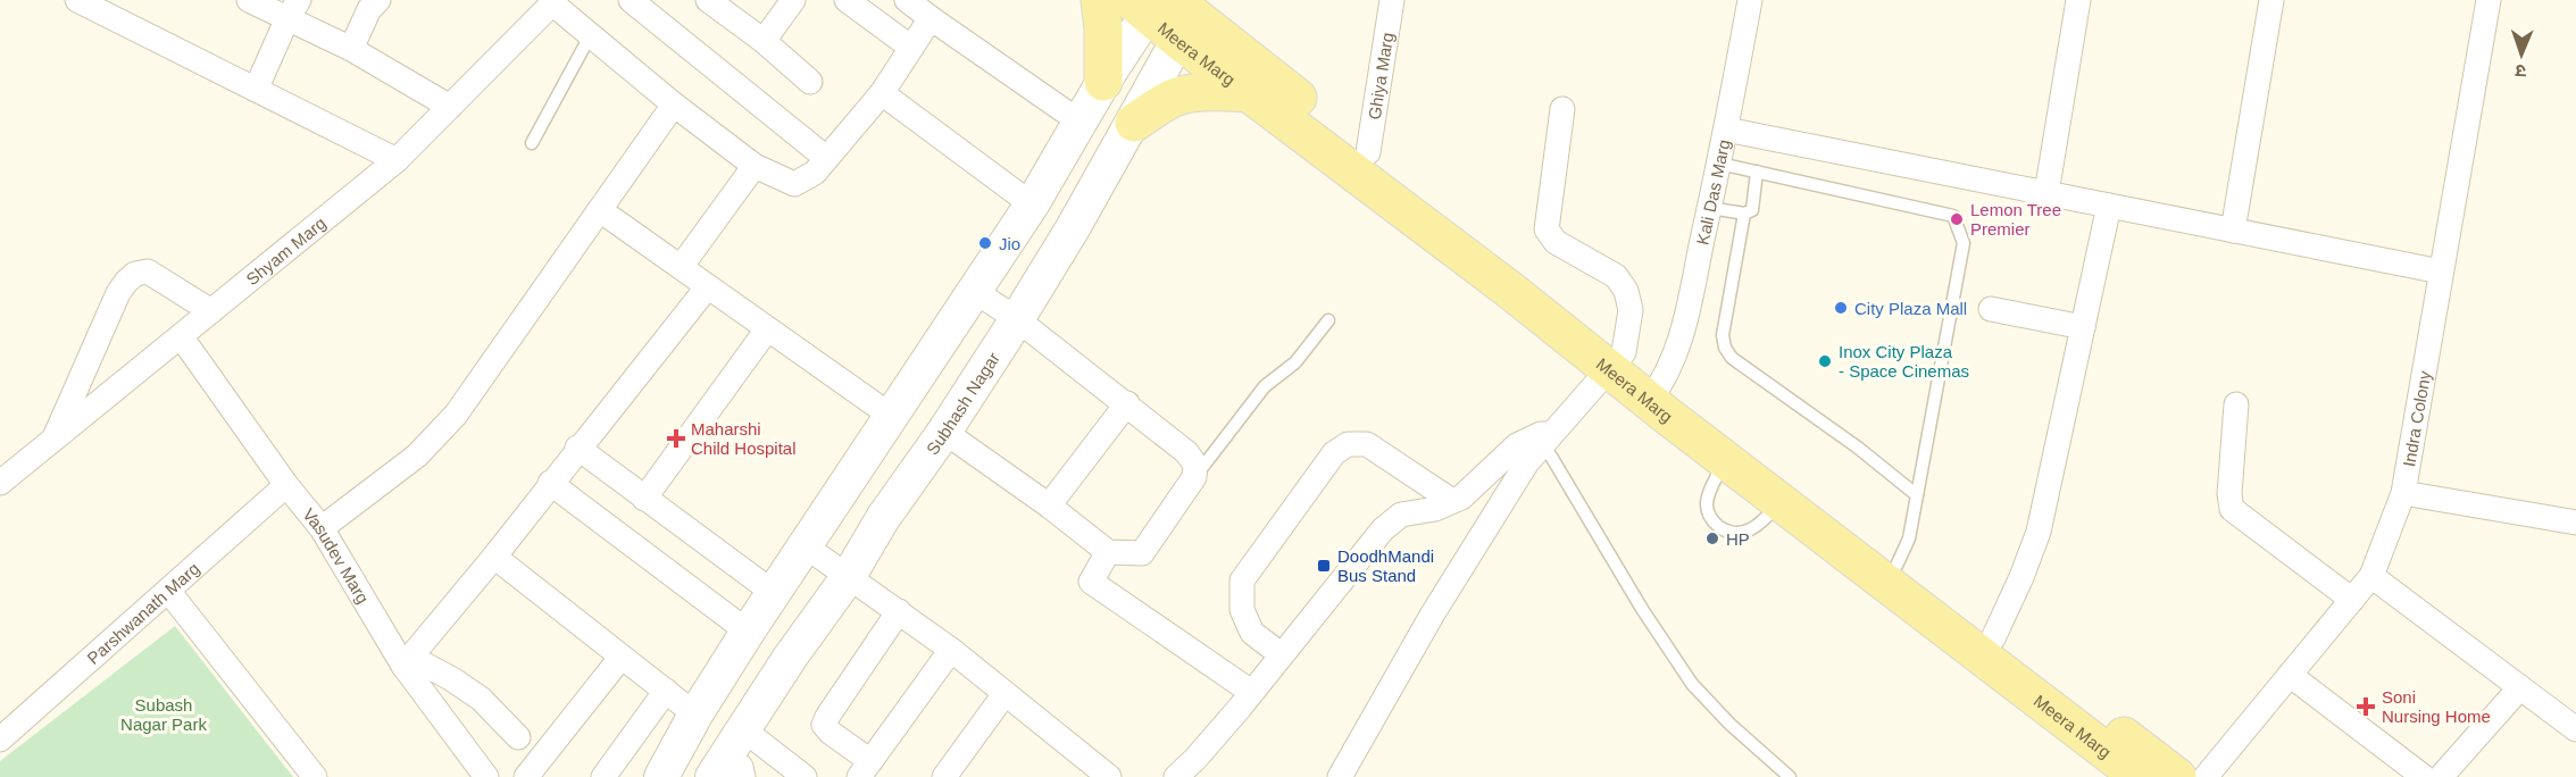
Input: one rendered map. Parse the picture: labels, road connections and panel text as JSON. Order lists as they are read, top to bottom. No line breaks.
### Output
{"streets":{"main road":["Meera Marg"],"street":["Ghiya Marg","Kali Das Marg","Shyam Marg","Subhash Nagar","Indra Colony","Vasudev Marg","Parshwanath Marg"]},"crossings":[["Meera Marg","Ghiya Marg"],["Meera Marg","Kali Das Marg"],["Meera Marg","Subhash Nagar"],["Shyam Marg","Vasudev Marg"],["Vasudev Marg","Parshwanath Marg"]],"parks":["Subash Nagar Park"],"places":{"other":["Lemon Tree Premier","Jio","City Plaza Mall","Inox City Plaza - Space Cinemas","HP"],"health":["Maharshi Child Hospital","Soni Nursing Home"],"transit":["DoodhMandi Bus Stand"]},"north":"bottom"}
